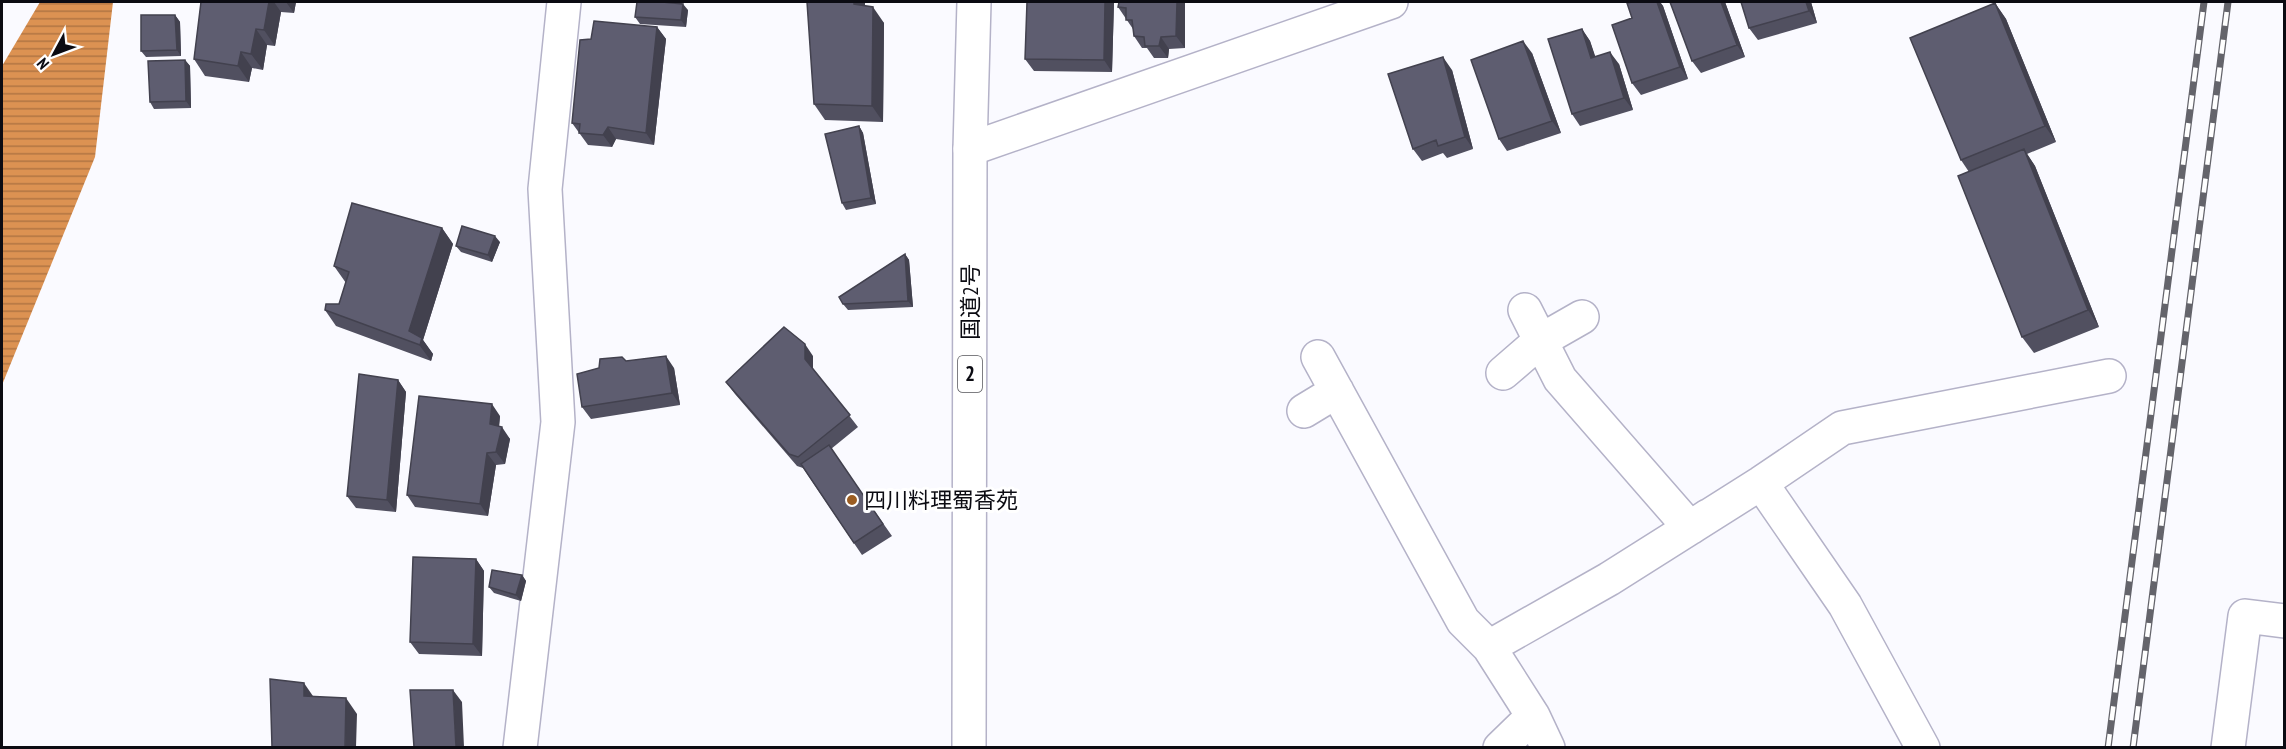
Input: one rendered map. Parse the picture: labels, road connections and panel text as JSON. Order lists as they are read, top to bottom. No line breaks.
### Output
{"streets":{"main road":["国道2号","2"]},"places":["四川料理蜀香苑"],"north":"bottom left"}
